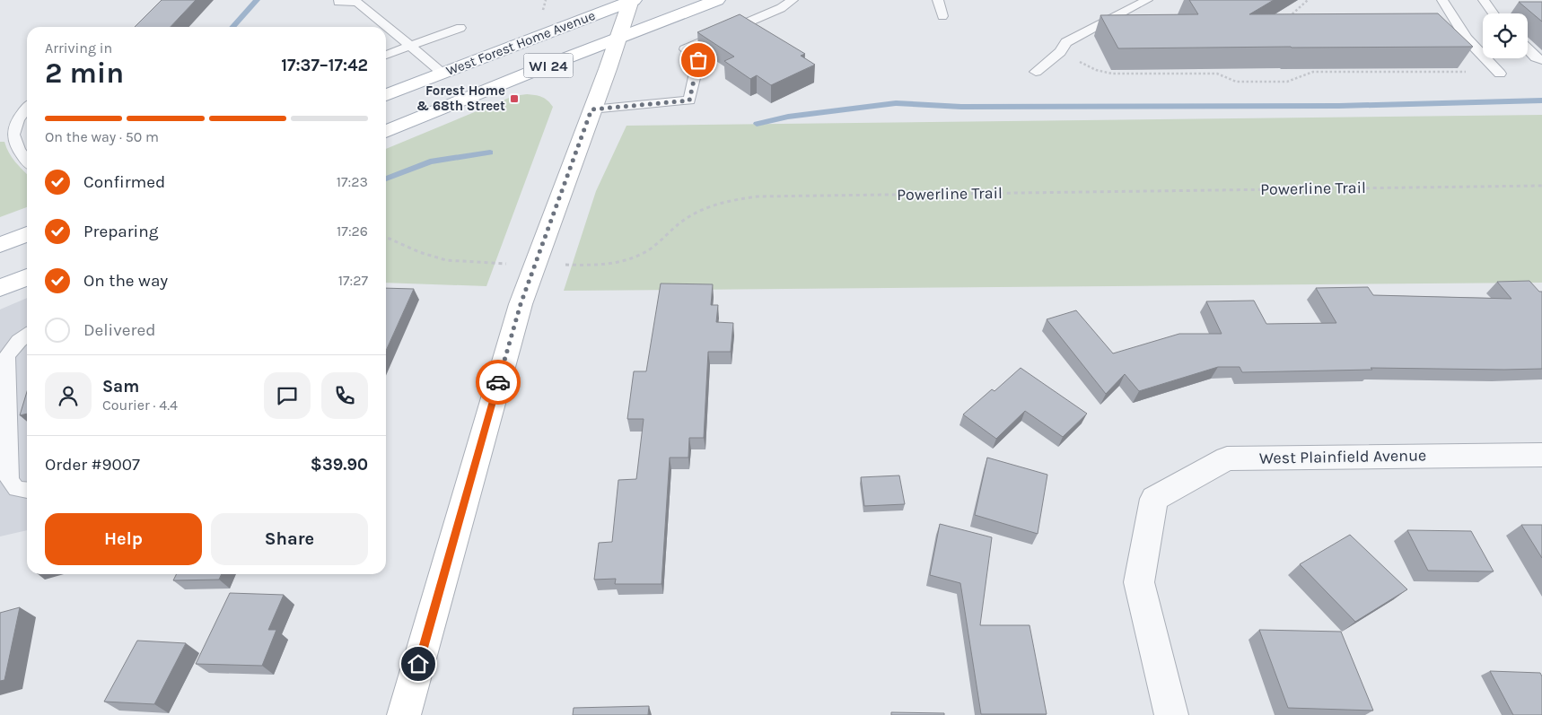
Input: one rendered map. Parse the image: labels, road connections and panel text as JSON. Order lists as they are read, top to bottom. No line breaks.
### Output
{"streets":{"street":["West Forest Home Avenue","WI 24","West Plainfield Avenue"],"path":["Powerline Trail"]},"places":{"transit":["Forest Home & 68th Street"]},"page":{"heading":["2 min","Arriving in","17:37–17:42"],"panel":["Sam","Courier · 4.4","Order #9007","$39.90"],"bar":"On the way · 50 m","list":[["Confirmed","17:23"],["Preparing","17:26"],["On the way","17:27"],"Delivered"],"buttons":["Help","Share"]}}
